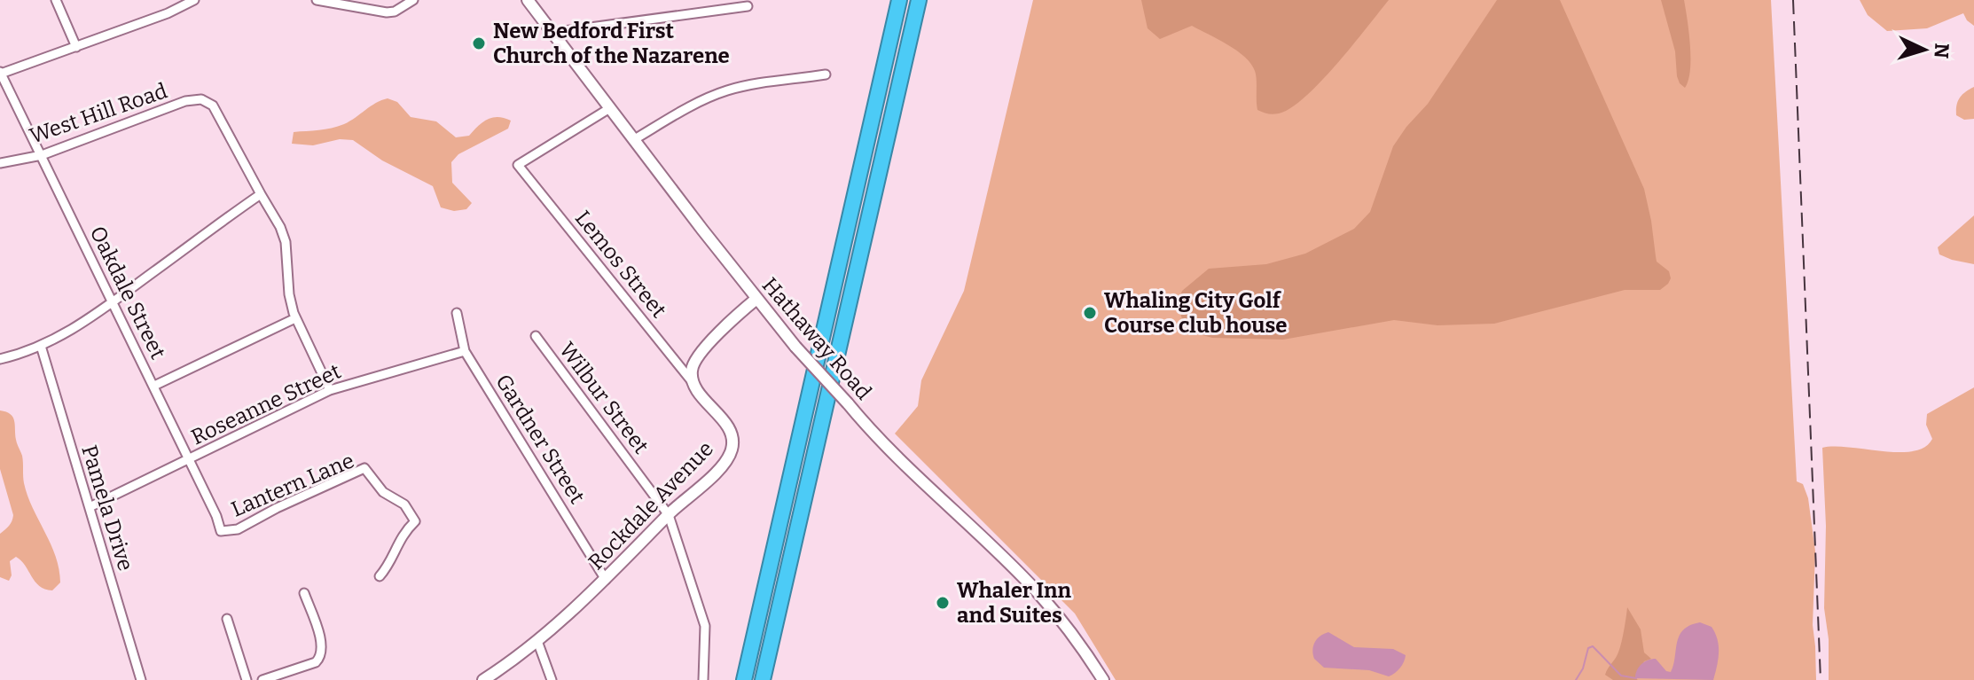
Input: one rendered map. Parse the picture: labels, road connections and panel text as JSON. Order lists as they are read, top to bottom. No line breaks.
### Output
{"streets":{"main road":["Hathaway Road","Rockdale Avenue"],"street":["West Hill Road","Lemos Street","Oakdale Street","Wilbur Street","Roseanne Street","Gardner Street","Lantern Lane","Pamela Drive"]},"crossings":[["West Hill Road","Oakdale Street"],["Lemos Street","Hathaway Road"],["Lemos Street","Rockdale Avenue"],["Oakdale Street","Roseanne Street"],["Oakdale Street","Lantern Lane"],["Wilbur Street","Rockdale Avenue"],["Roseanne Street","Gardner Street"],["Roseanne Street","Pamela Drive"],["Gardner Street","Rockdale Avenue"]],"places":["New Bedford First Church of the Nazarene","Whaling City Golf Course club house","Whaler Inn and Suites"],"north":"right"}
